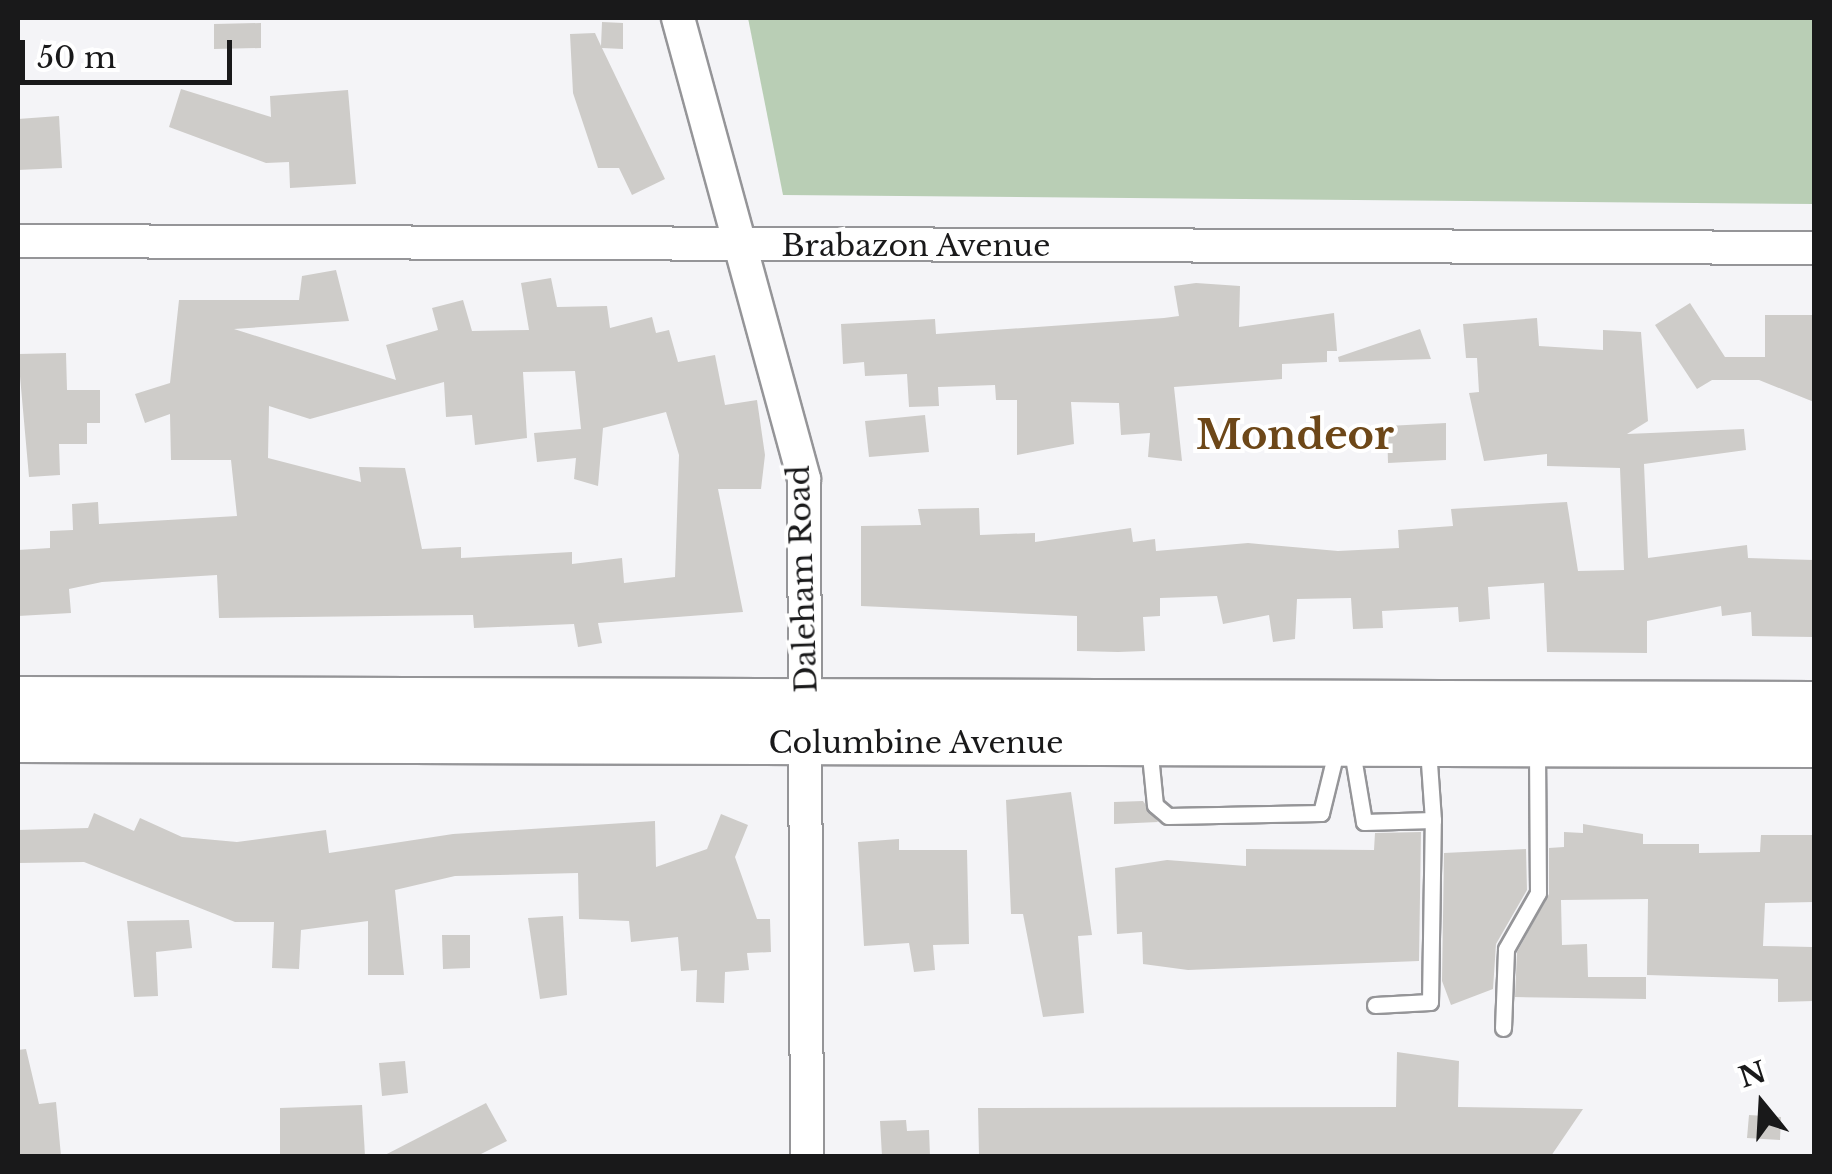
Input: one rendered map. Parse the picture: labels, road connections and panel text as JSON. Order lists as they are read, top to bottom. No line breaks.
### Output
{"streets":{"main road":["Columbine Avenue"],"street":["Brabazon Avenue","Daleham Road"]},"crossings":[["Brabazon Avenue","Daleham Road"],["Daleham Road","Columbine Avenue"]],"districts":["Mondeor"],"scale_bar":"50 m","north":"top"}
